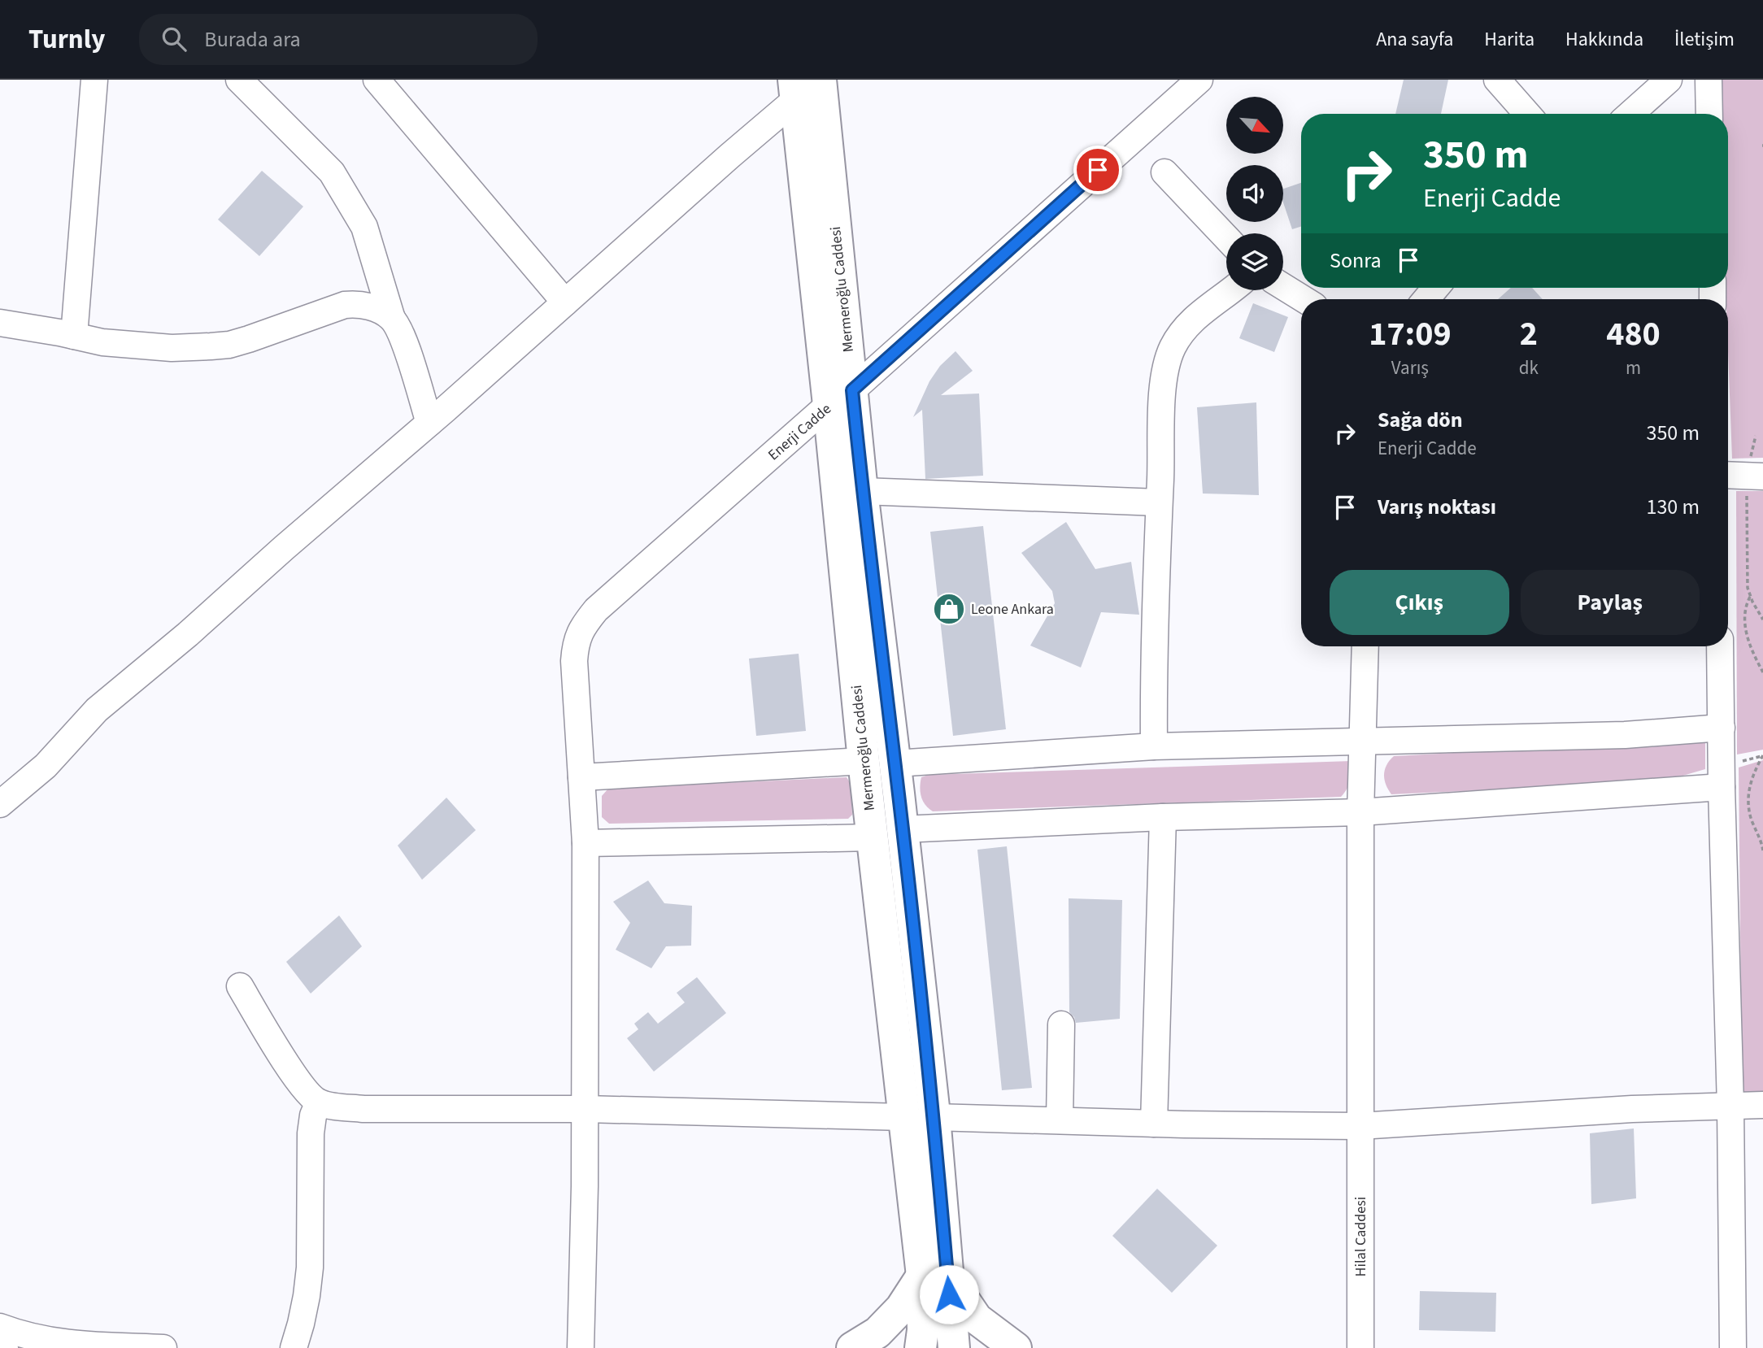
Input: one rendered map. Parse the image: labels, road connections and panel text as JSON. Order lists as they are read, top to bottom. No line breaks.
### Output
{"streets":{"main road":["Mermeroğlu Caddesi"],"street":["Enerji Cadde","Hilal Caddesi"]},"crossings":[["Mermeroğlu Caddesi","Enerji Cadde"]],"places":{"shop":["Leone Ankara"]},"north":"bottom right","page":{"header":"Turnly","search":"Burada ara","nav":["Ana sayfa","Harita","Hakkında","İletişim"],"turn":["350 m","Enerji Cadde"],"then":"Sonra","eta":["17:09","Varış","2","dk","480","m"],"list":[{"name":"Sağa dön","note":"Enerji Cadde","value":"350 m"},{"name":"Varış noktası","value":"130 m"}],"buttons":["Çıkış","Paylaş"]}}
